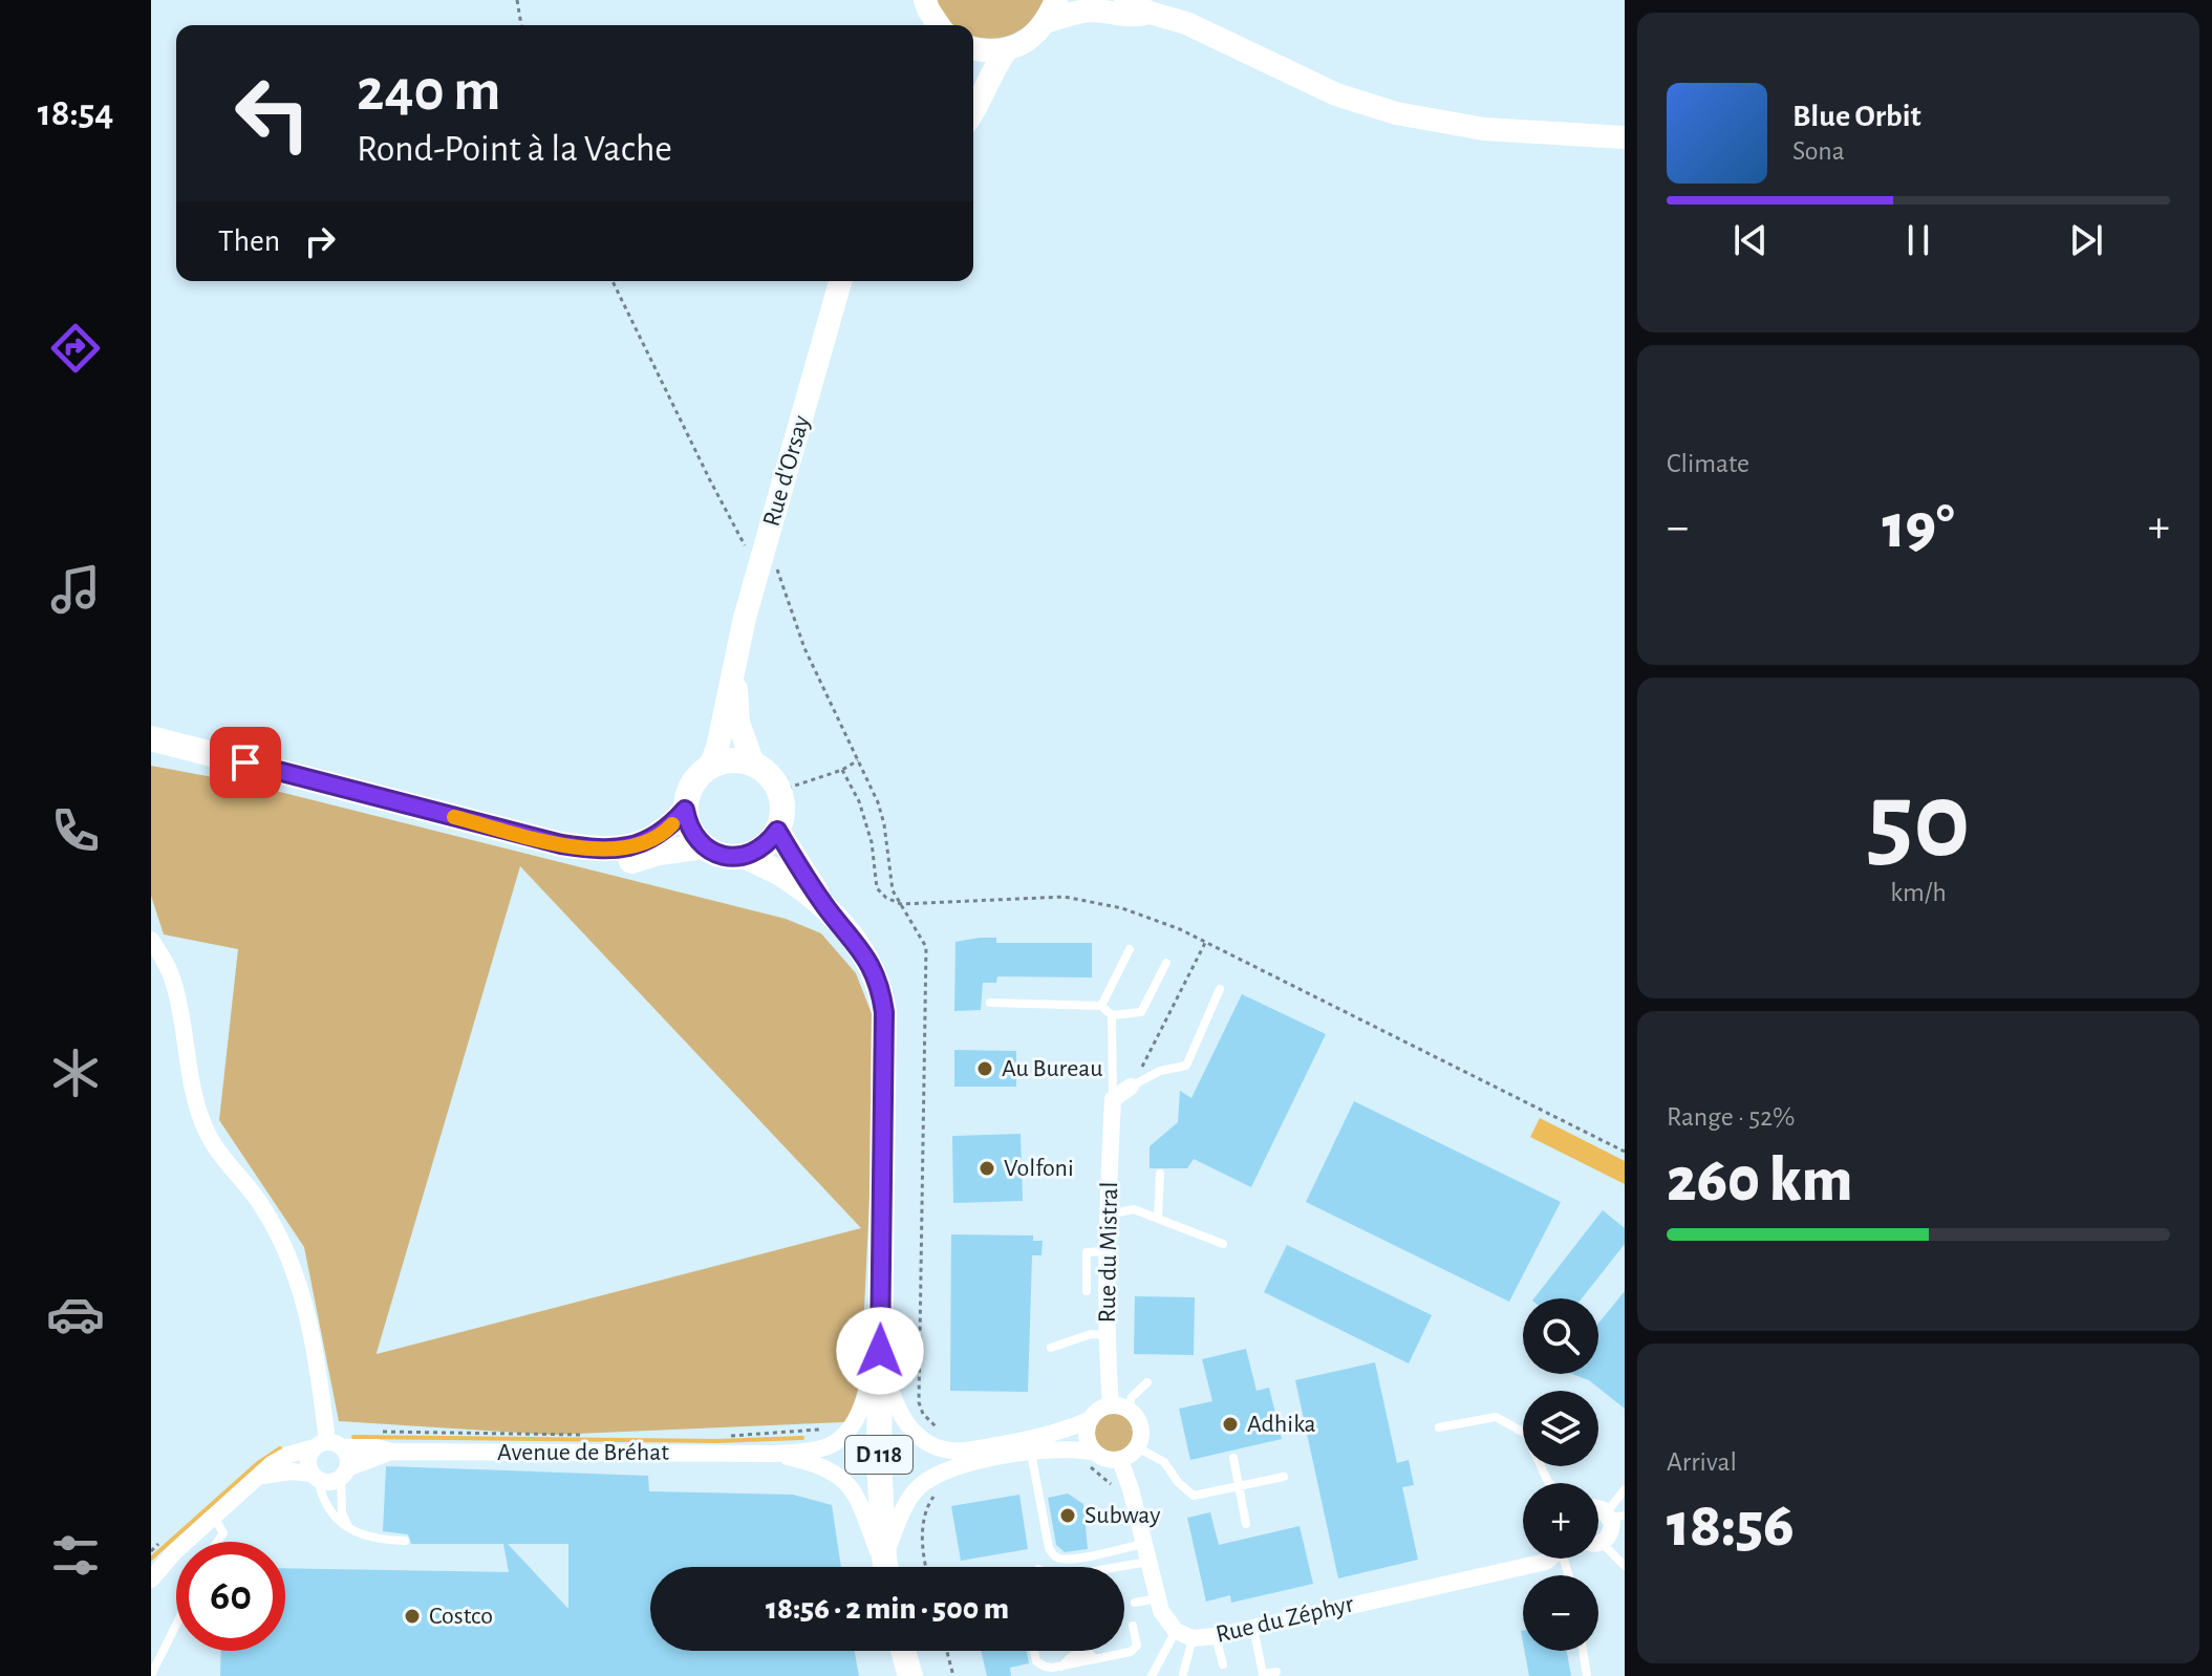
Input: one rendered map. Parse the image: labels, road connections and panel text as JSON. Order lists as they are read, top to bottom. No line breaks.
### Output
{"streets":{"main road":["Rue d'Orsay","D 118"],"street":["Rue du Mistral","Avenue de Bréhat","Rue du Zéphyr"]},"crossings":[["Rue d'Orsay","D 118"],["Avenue de Bréhat","D 118"]],"places":["Au Bureau","Volfoni","Adhika","Subway","Costco"],"page":{"tabs":"18:54","turn":["240 m","Rond-Point à la Vache"],"song":["Blue Orbit","Sona"],"then":"Then","tile":["Climate",["50","km/h"],["Range · 52%","260 km"],["Arrival","18:56"]],"heat":["−","19°","+"],"map_buttons":["+","−"],"limit":"60","trip":"18:56 · 2 min · 500 m"}}
